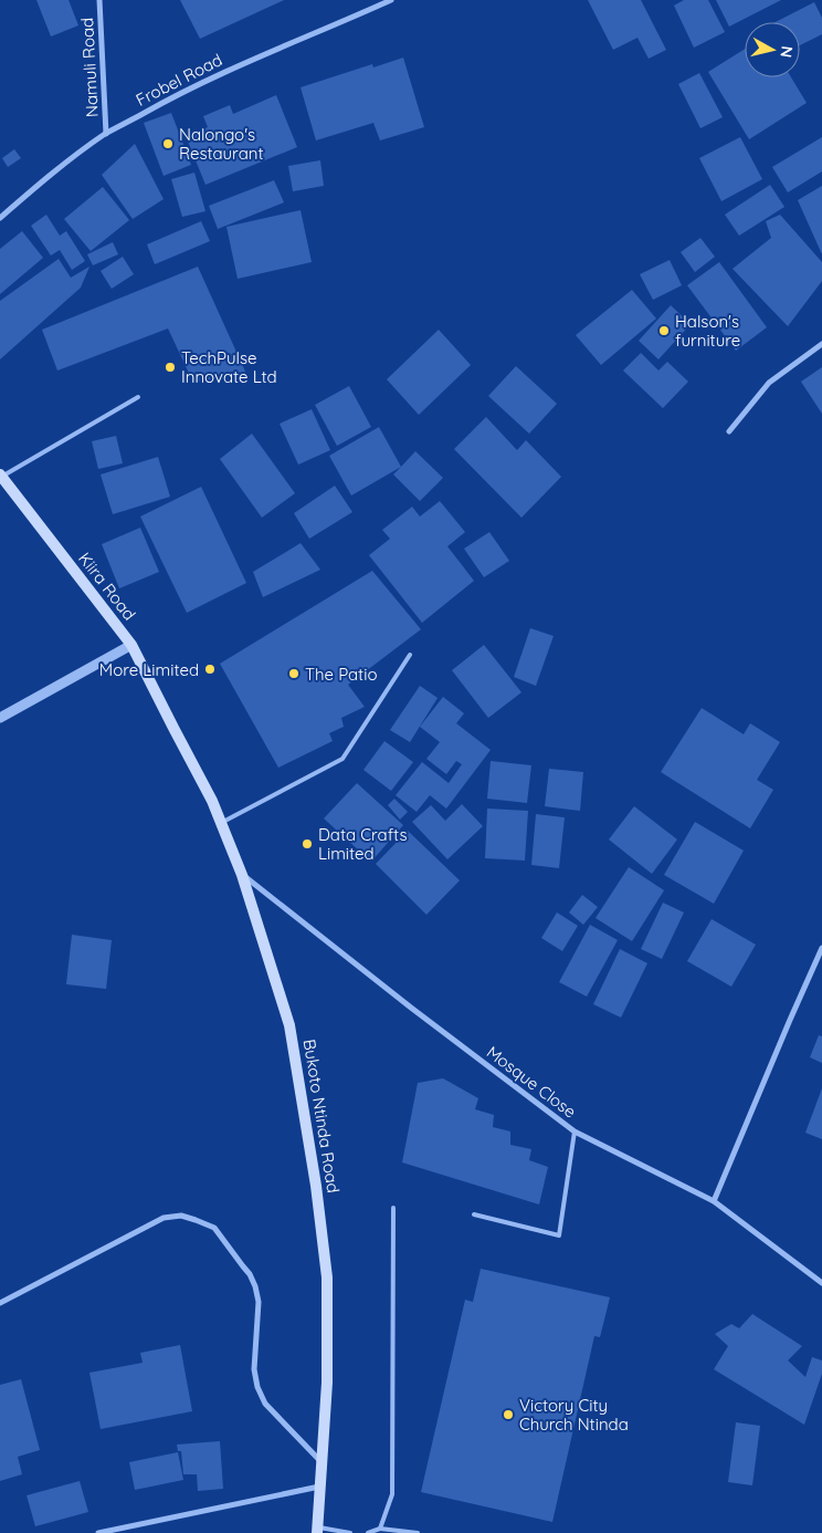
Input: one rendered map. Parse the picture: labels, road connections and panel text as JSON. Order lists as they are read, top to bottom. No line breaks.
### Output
{"streets":{"main road":["Kiira Road","Bukoto Ntinda Road"],"street":["Namuli Road","Frobel Road","Mosque Close"]},"crossings":[["Namuli Road","Frobel Road"],["Kiira Road","Bukoto Ntinda Road"],["Mosque Close","Bukoto Ntinda Road"]],"places":["Nalongo's Restaurant","Halson's furniture","TechPulse Innovate Ltd","More Limited","The Patio","Data Crafts Limited","Victory City Church Ntinda"],"north":"right"}
